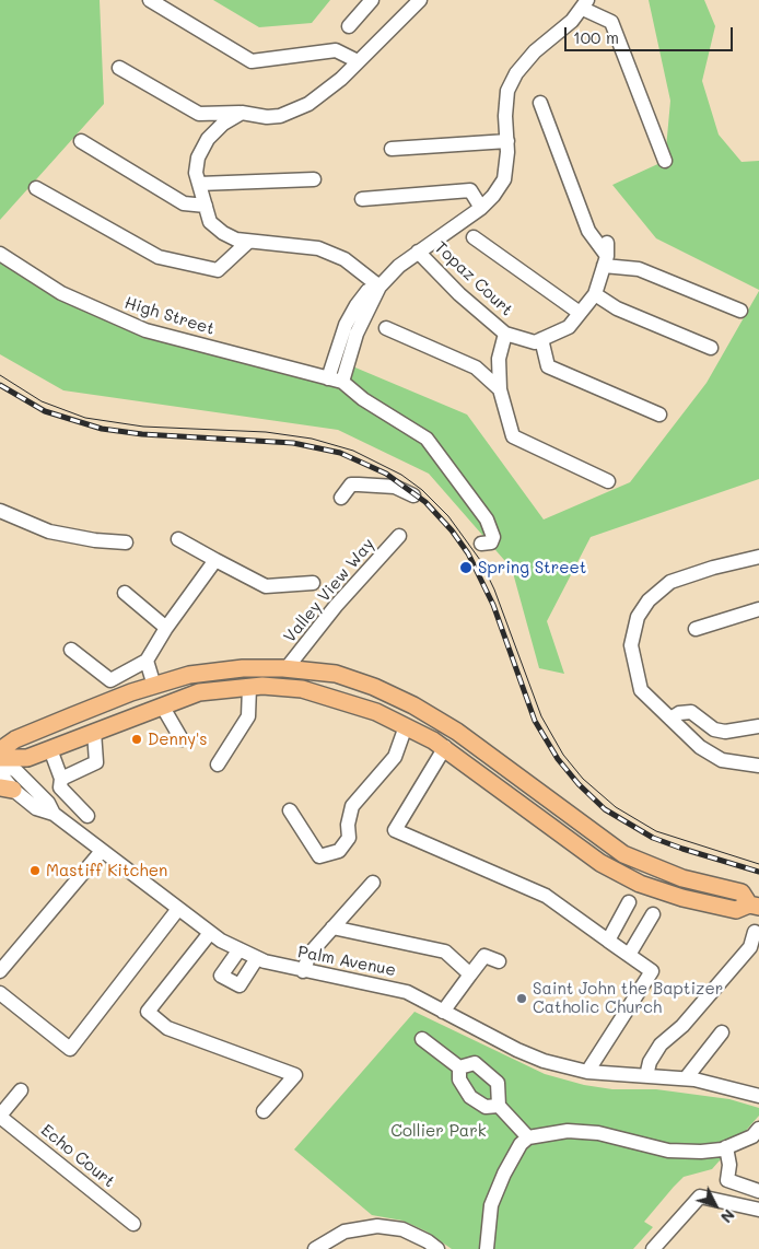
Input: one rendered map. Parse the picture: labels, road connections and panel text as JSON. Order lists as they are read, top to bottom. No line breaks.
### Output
{"streets":{"street":["Topaz Court","High Street","Valley View Way","Palm Avenue","Echo Court"]},"parks":["Collier Park"],"places":["Spring Street","Denny's","Mastiff Kitchen","Saint John the Baptizer Catholic Church"],"scale_bar":"100 m","north":"bottom right"}
